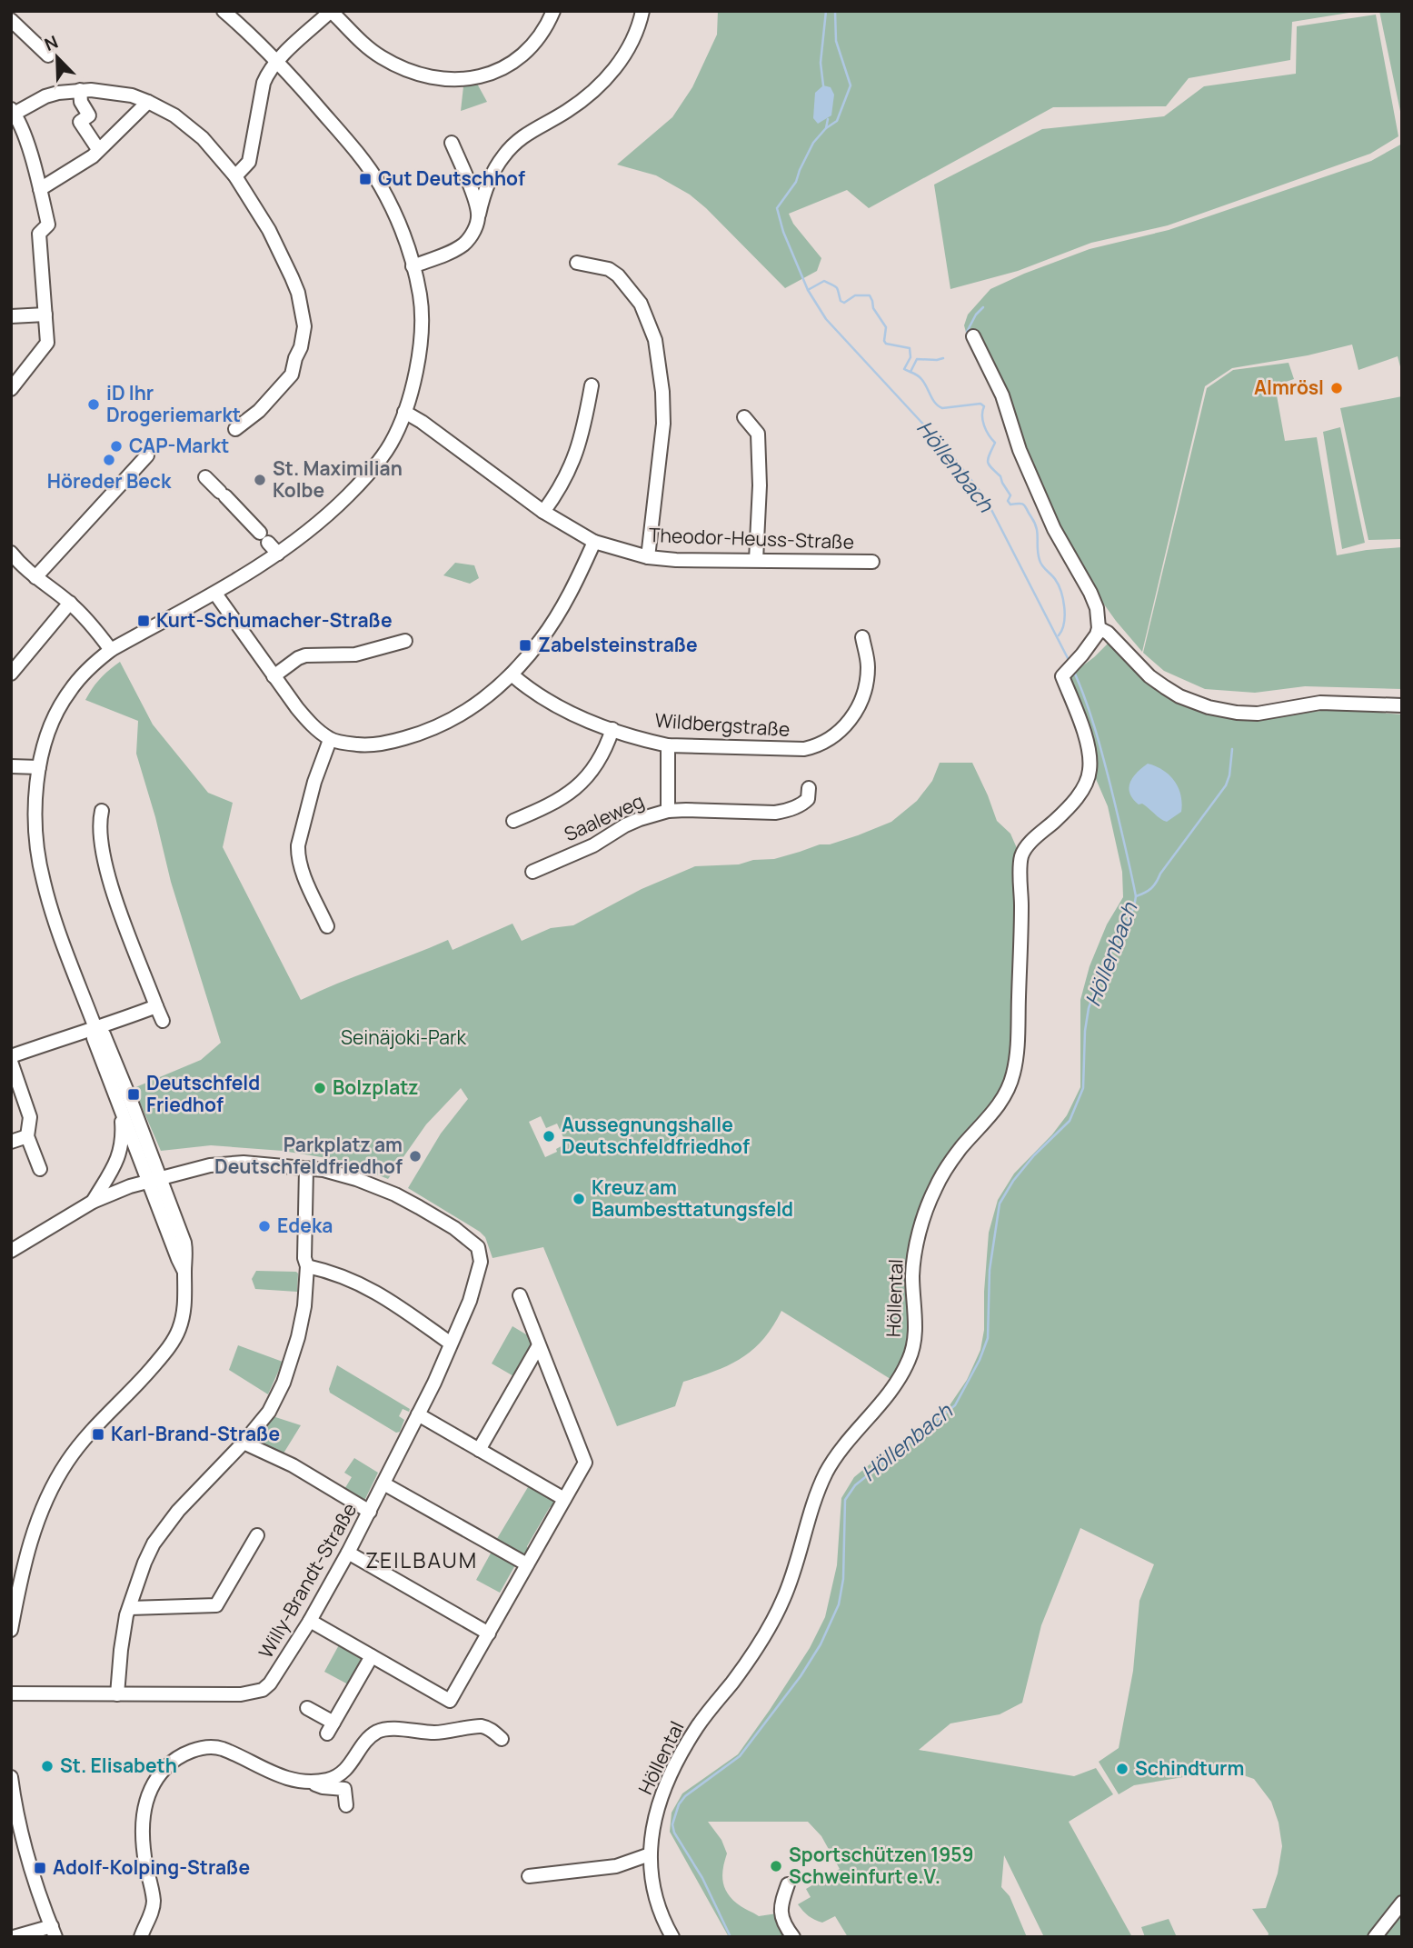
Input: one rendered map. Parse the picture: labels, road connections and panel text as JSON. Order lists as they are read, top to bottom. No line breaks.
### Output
{"streets":{"street":["Theodor-Heuss-Straße","Wildbergstraße","Saaleweg","Höllental","Willy-Brandt-Straße"]},"crossings":[["Wildbergstraße","Saaleweg"]],"districts":["ZEILBAUM"],"water":["Höllenbach"],"parks":["Seinäjoki-Park"],"places":{"transit":["Gut Deutschhof","Kurt-Schumacher-Straße","Zabelsteinstraße","Deutschfeld Friedhof","Karl-Brand-Straße","Adolf-Kolping-Straße"],"other":["Almrösl","iD Ihr Drogeriemarkt","CAP-Markt","Höreder Beck","St. Maximilian Kolbe","Bolzplatz","Aussegnungshalle Deutschfeldfriedhof","Parkplatz am Deutschfeldfriedhof","Kreuz am Baumbesttatungsfeld","Edeka","St. Elisabeth","Schindturm","Sportschützen 1959 Schweinfurt e.V."]},"north":"top left"}
